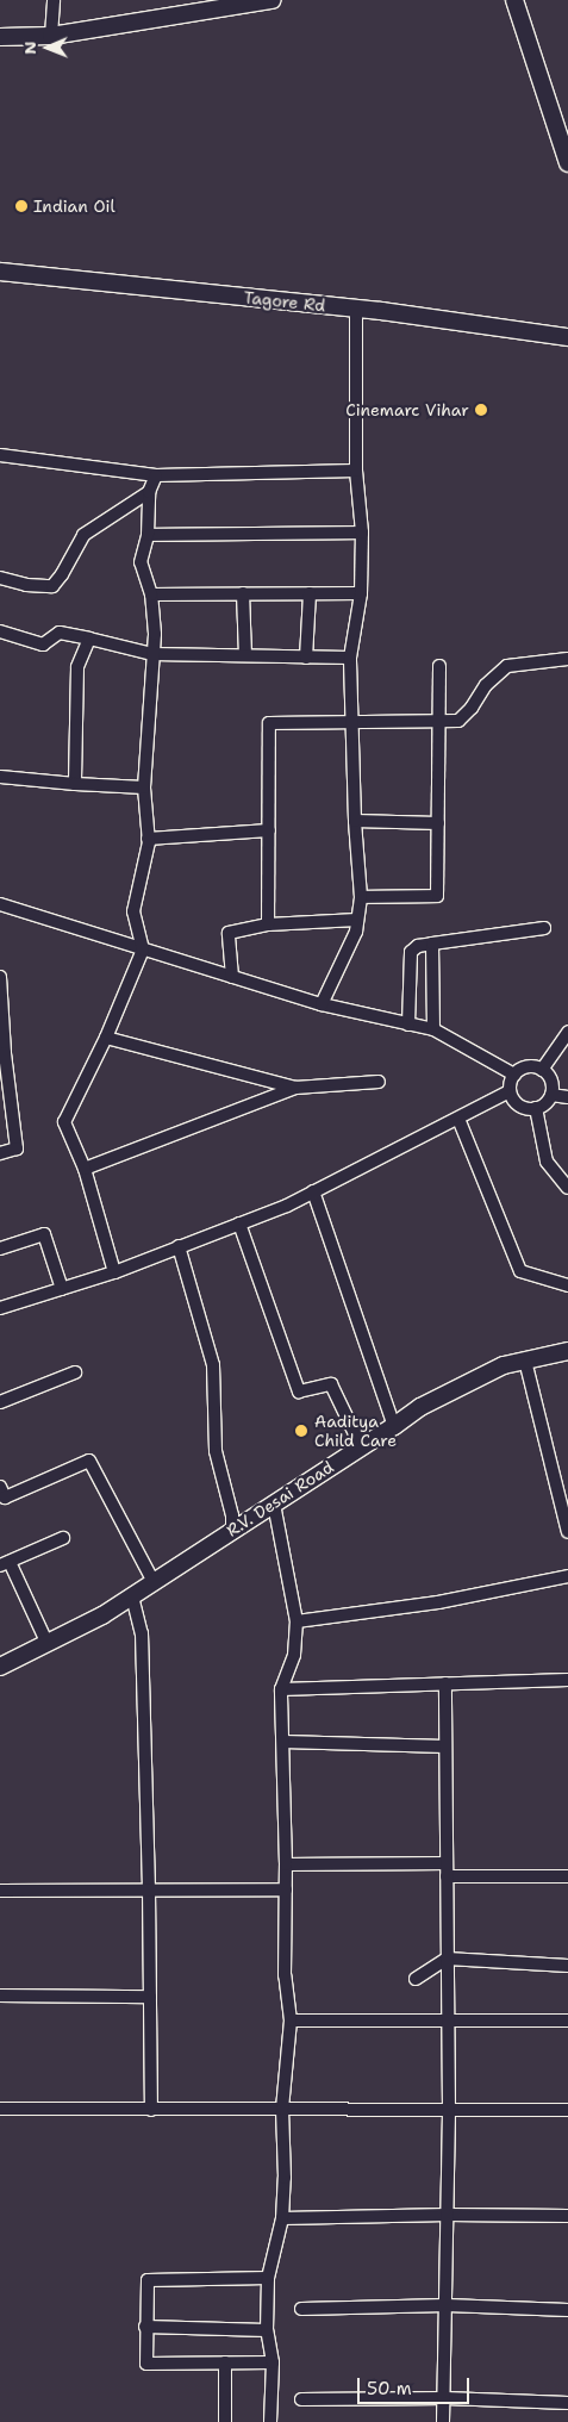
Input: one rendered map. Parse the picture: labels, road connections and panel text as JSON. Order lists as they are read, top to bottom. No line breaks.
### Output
{"streets":{"street":["Tagore Rd","R.V. Desai Road"]},"places":["Indian Oil","Cinemarc Vihar","Aaditya Child Care"],"scale_bar":"50 m","north":"left"}
